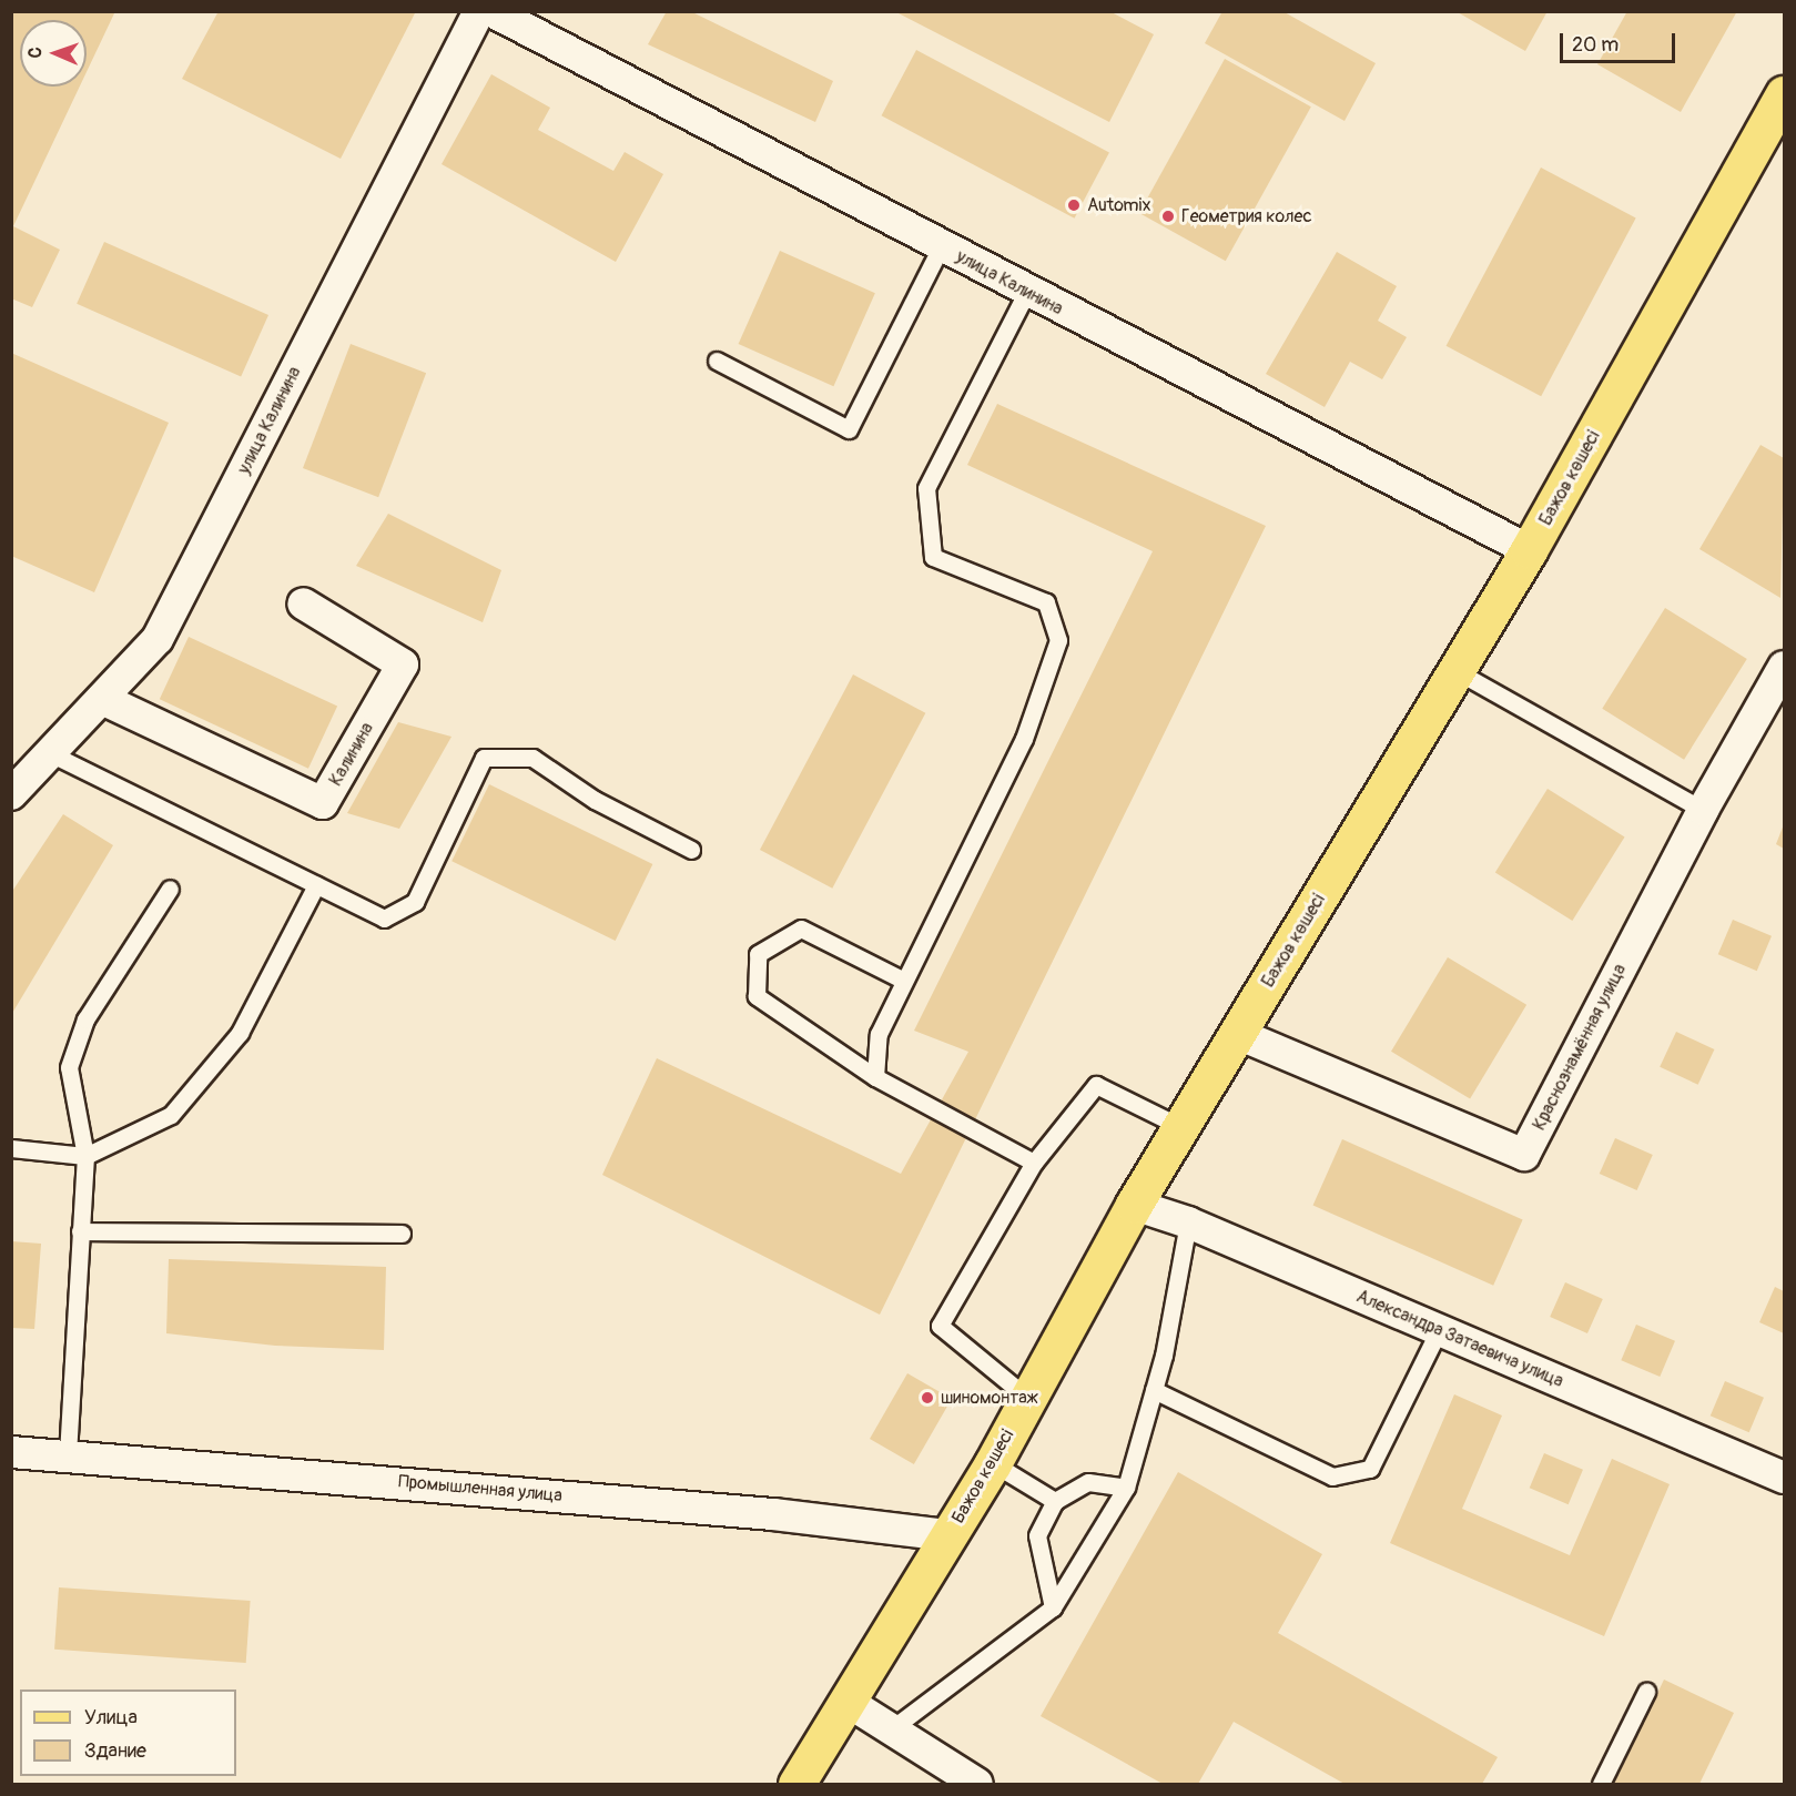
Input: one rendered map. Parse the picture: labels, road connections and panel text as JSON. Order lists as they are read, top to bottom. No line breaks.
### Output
{"streets":{"main road":["Бажов көшесі"],"street":["улица Калинина","Калинина","Краснознамённая улица","Александра Затаевича улица","Промышленная улица"]},"crossings":[["улица Калинина","Бажов көшесі"],["улица Калинина","Калинина"],["Бажов көшесі","Краснознамённая улица"],["Бажов көшесі","Александра Затаевича улица"],["Бажов көшесі","Промышленная улица"]],"places":["Automix","Геометрия колес","шиномонтаж"],"legend":["Улица","Здание"],"scale_bar":"20 m","north":"left"}
